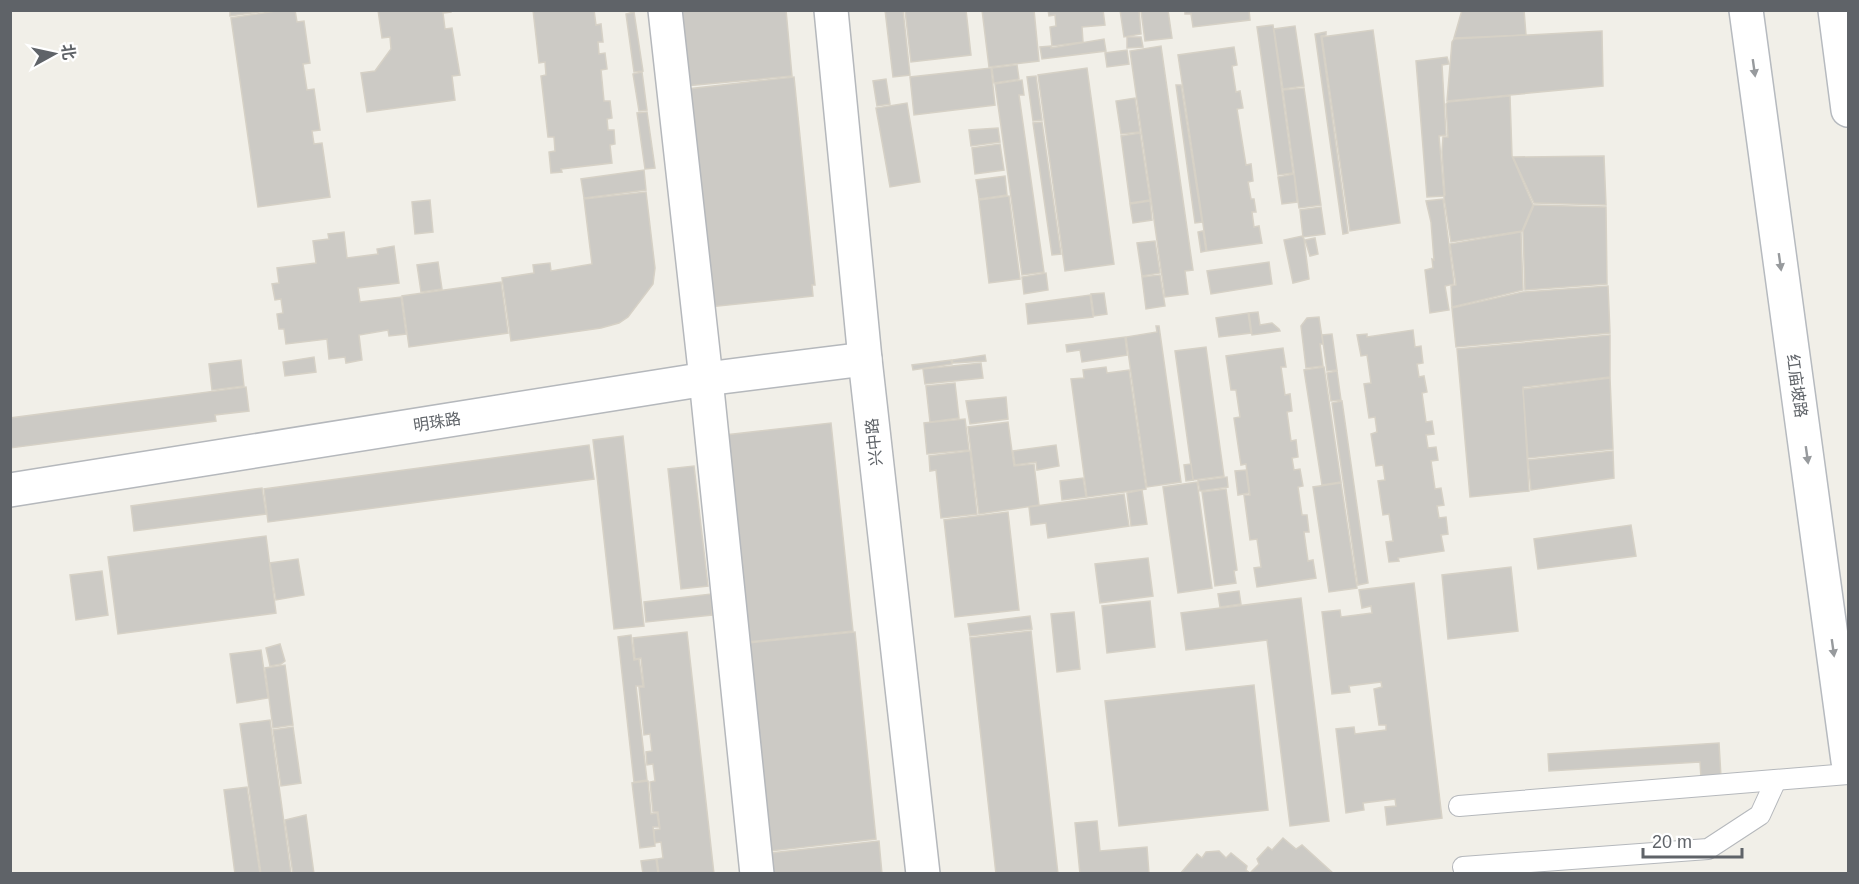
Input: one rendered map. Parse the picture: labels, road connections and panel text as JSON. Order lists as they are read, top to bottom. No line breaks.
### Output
{"streets":{"street":["红庙坡路","明珠路","兴中路"]},"crossings":[["明珠路","兴中路"]],"one_way":["红庙坡路"],"scale_bar":"20 m","north":"right"}
